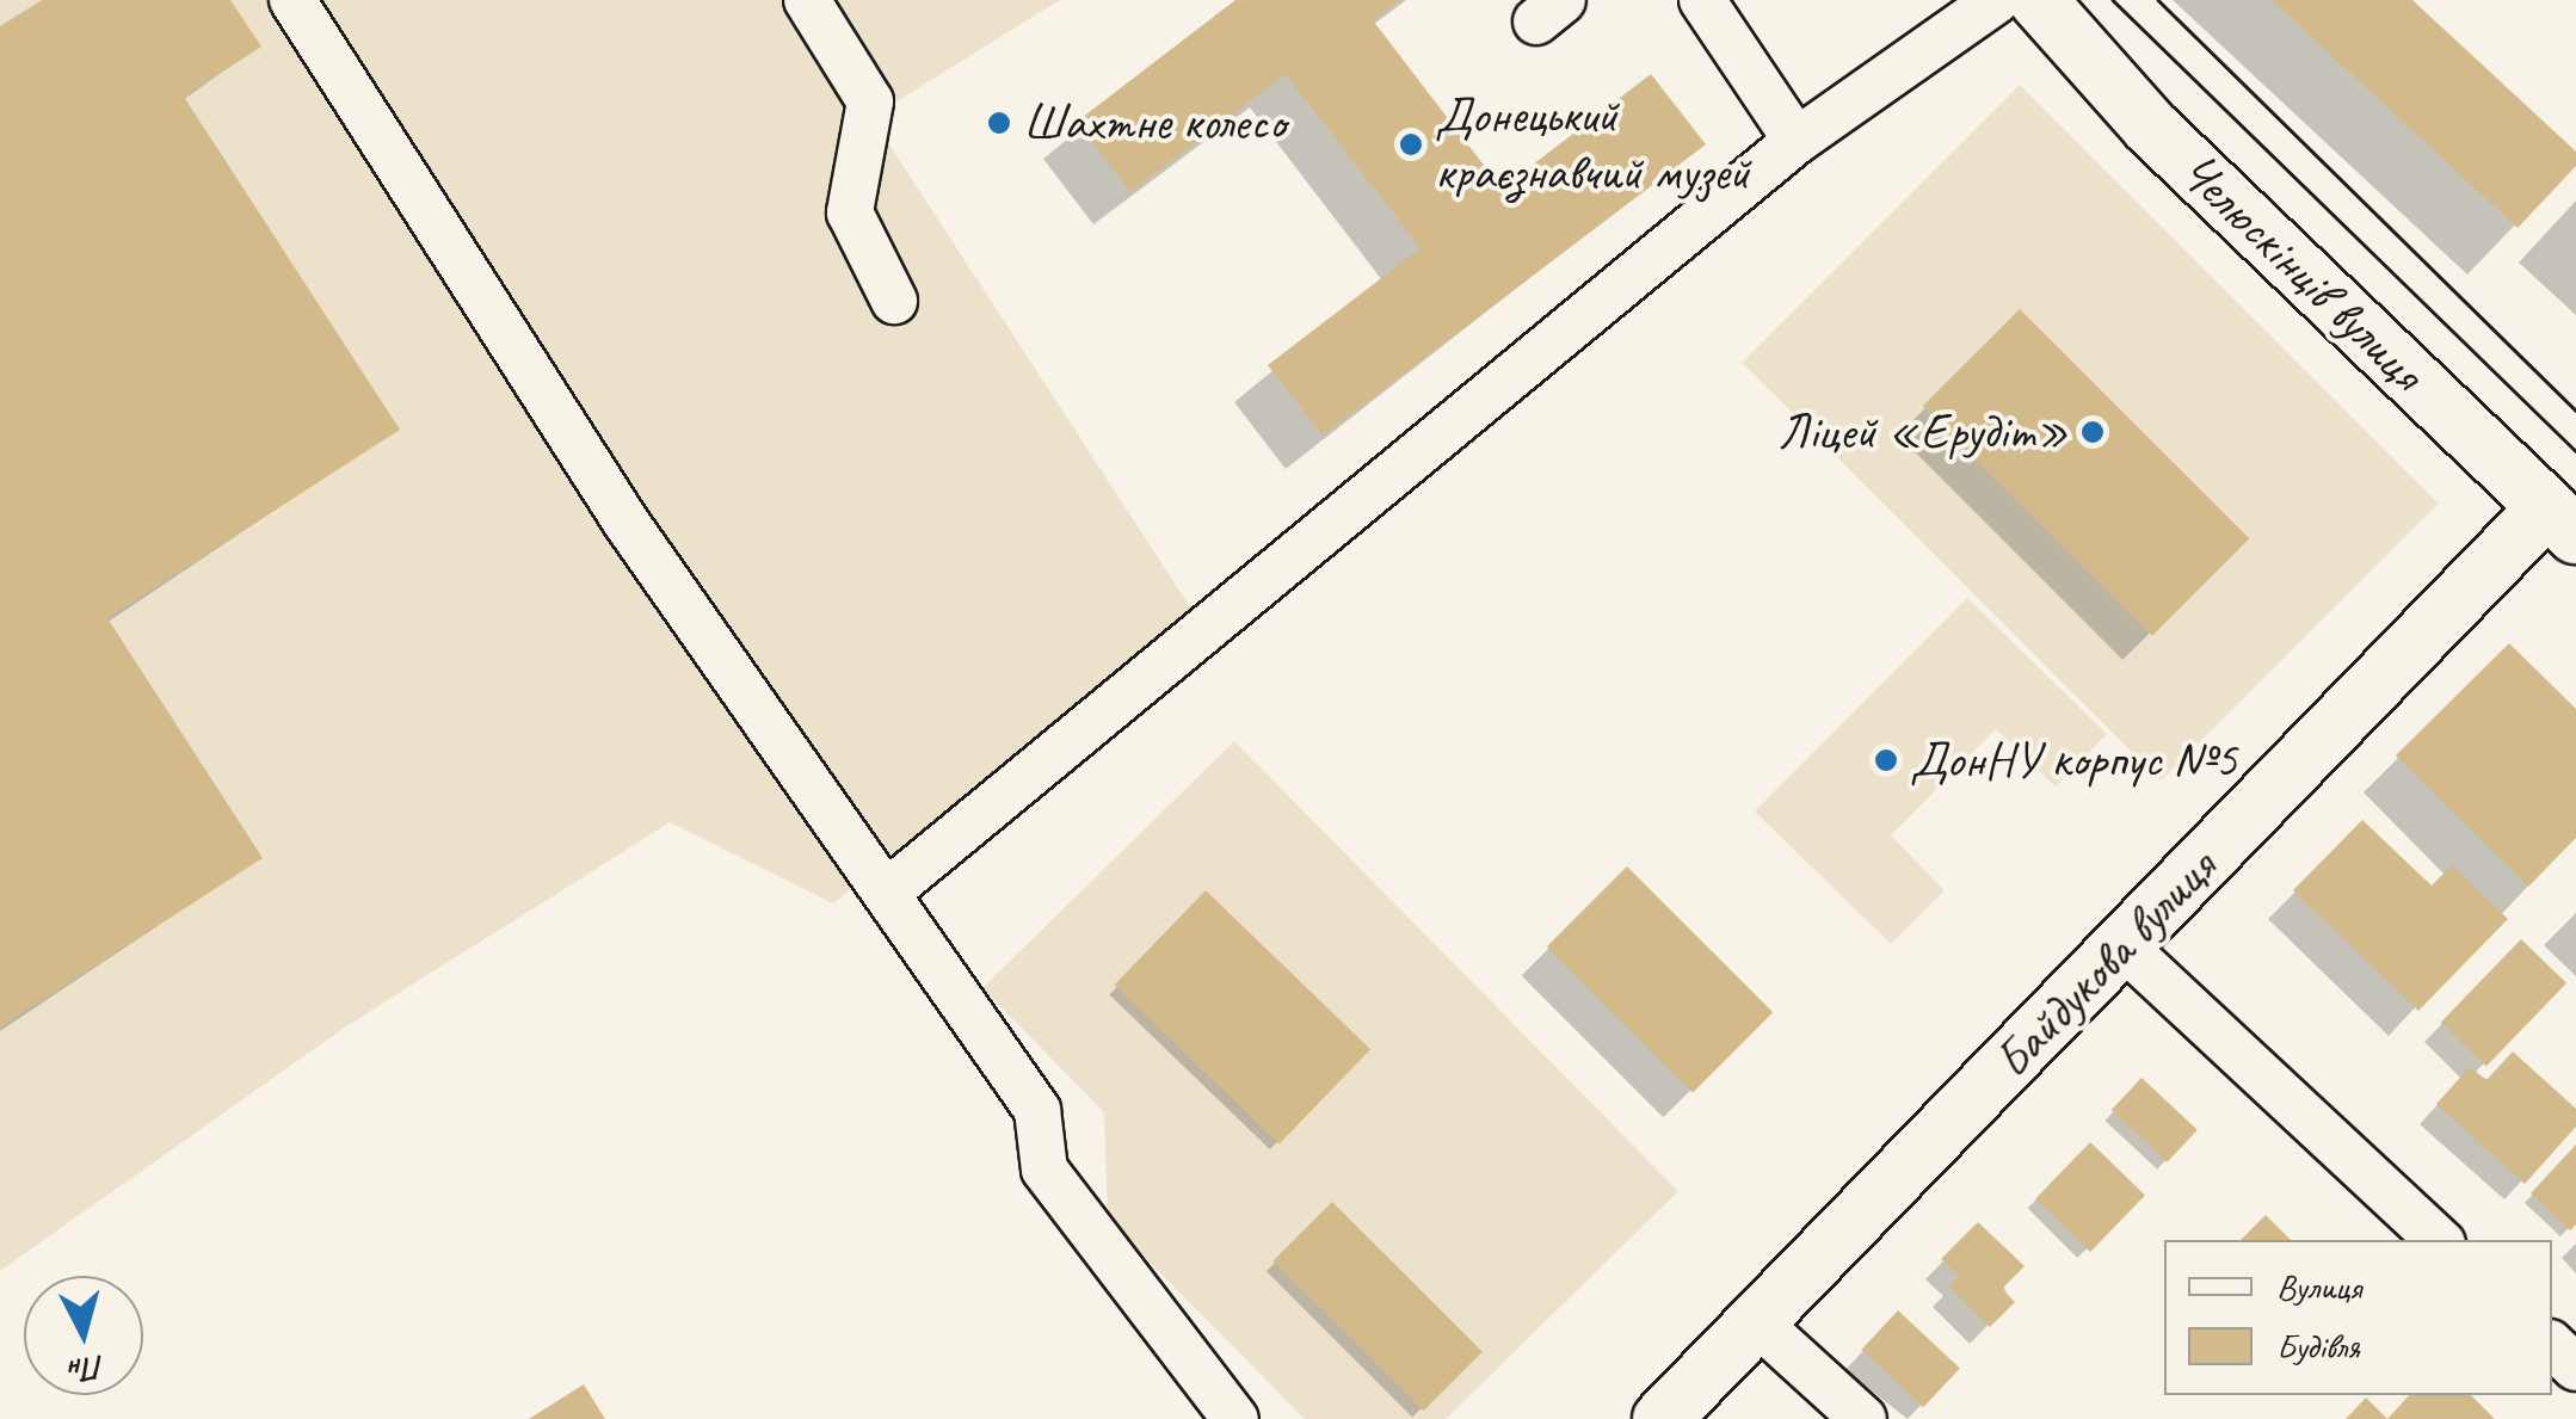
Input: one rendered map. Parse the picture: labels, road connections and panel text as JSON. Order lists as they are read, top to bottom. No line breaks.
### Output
{"streets":{"main road":["Челюскінців вулиця","Байдукова вулиця"]},"crossings":[["Челюскінців вулиця","Байдукова вулиця"]],"places":["Шахтне колесо","Донецький краєзнавчий музей","Ліцей «Ерудіт»","ДонНУ корпус №5"],"legend":["Вулиця","Будівля"],"north":"bottom"}
